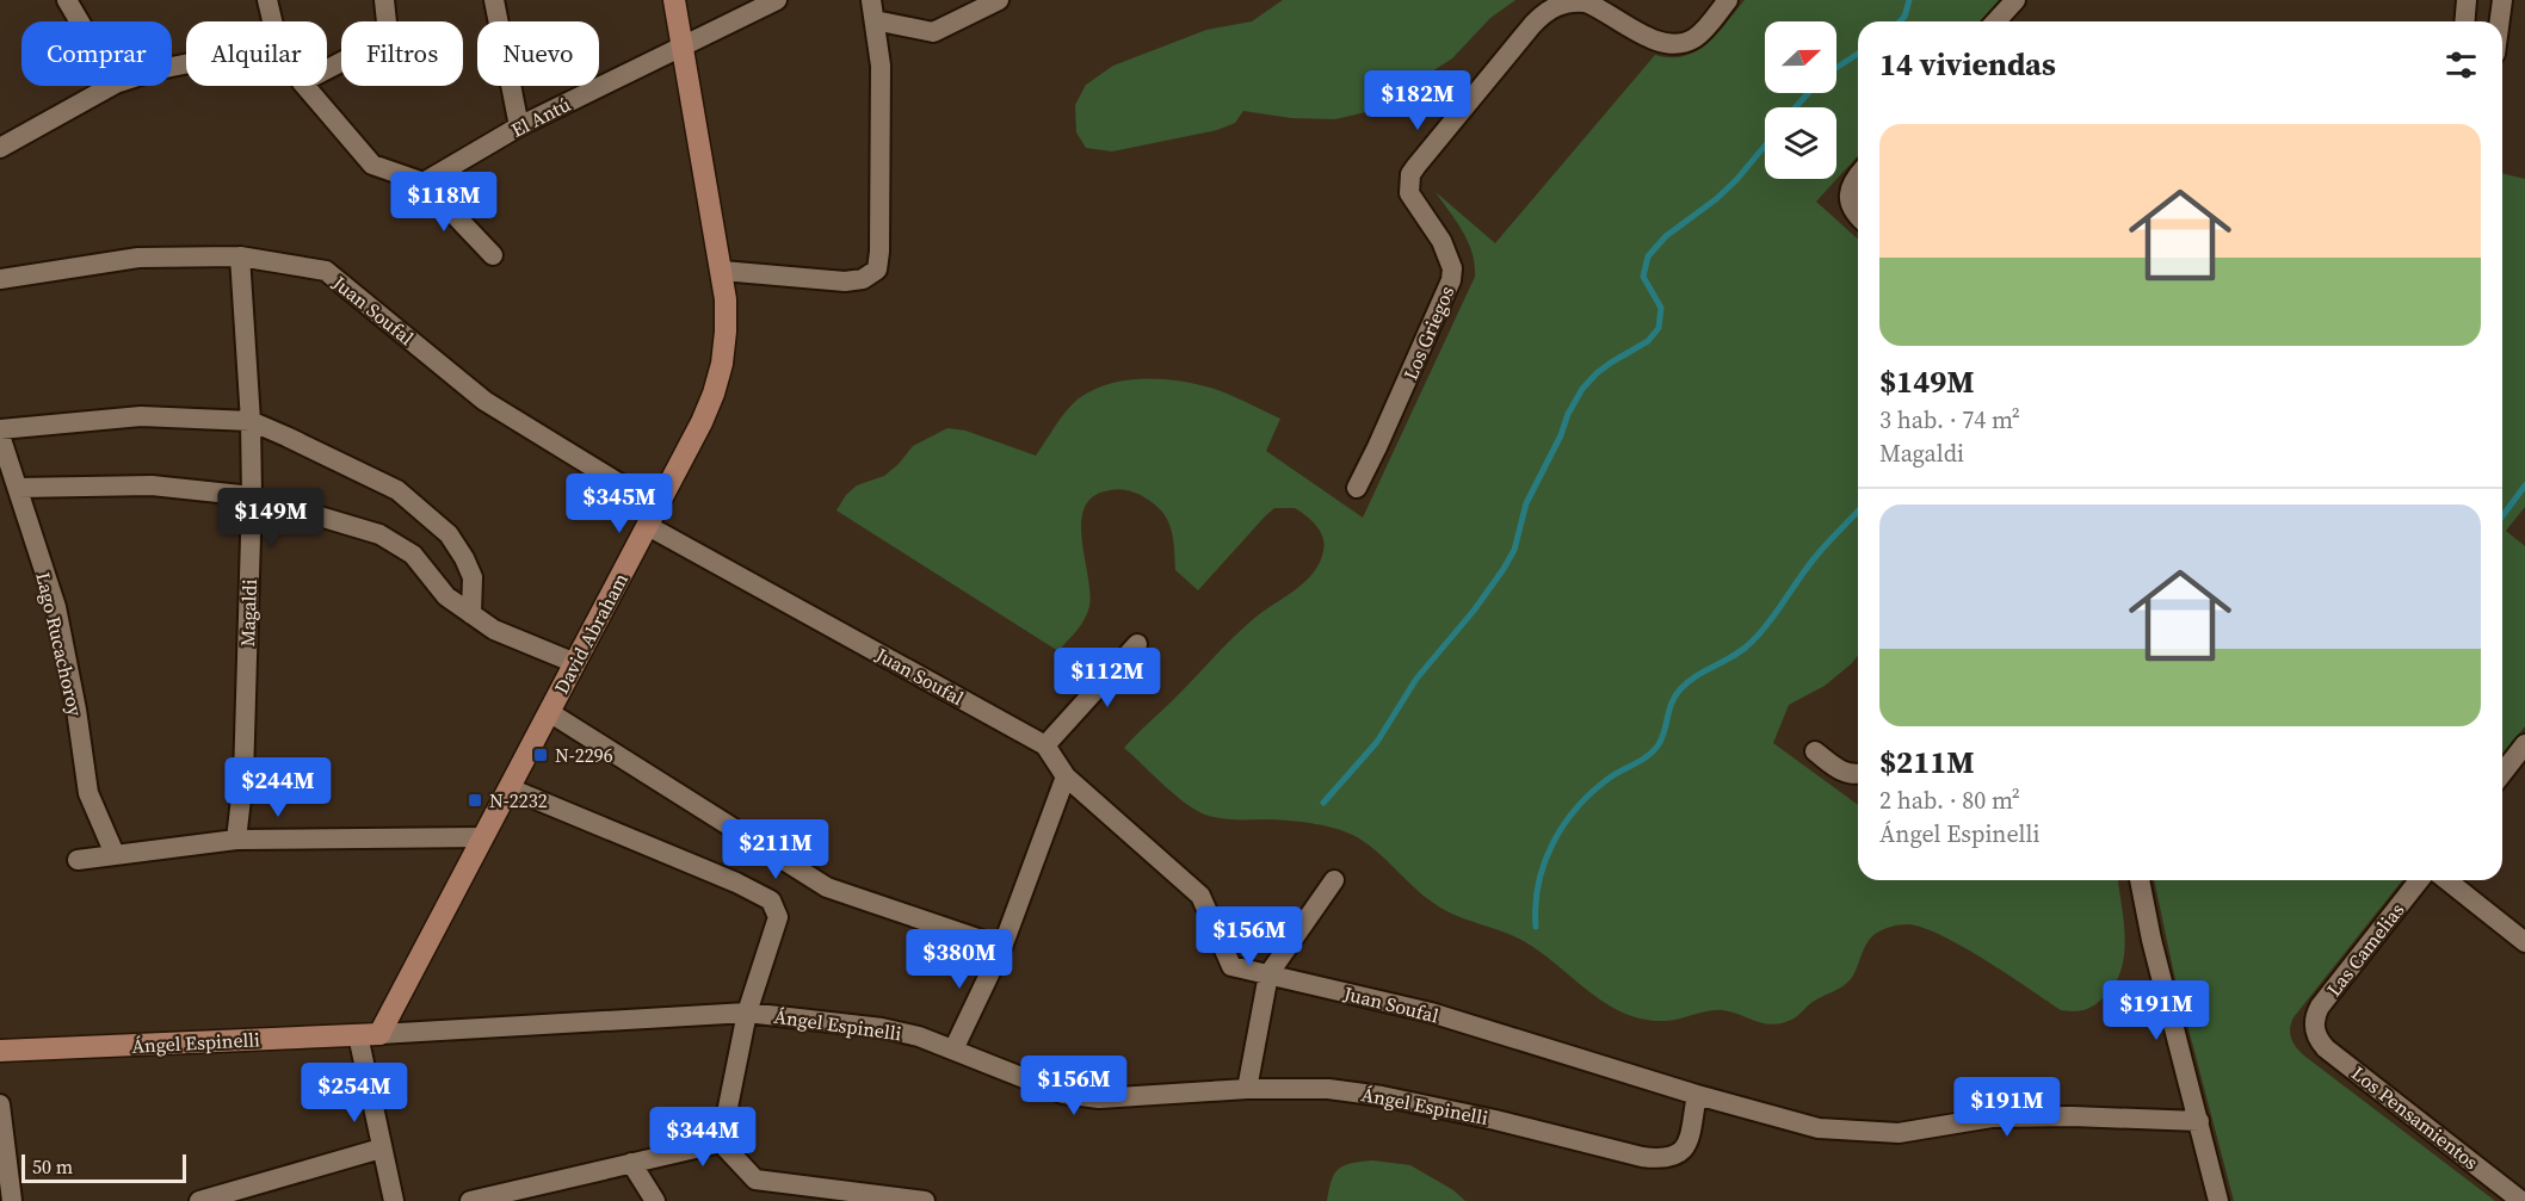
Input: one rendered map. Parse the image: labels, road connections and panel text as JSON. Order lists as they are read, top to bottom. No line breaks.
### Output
{"streets":{"main road":["David Abraham","Ángel Espinelli"],"street":["El Antú","Juan Soufal","Los Griegos","Magaldi","Lago Rucachoroy","Las Camelias","Los Pensamientos"]},"crossings":[["El Antú","David Abraham"],["Juan Soufal","Magaldi"],["Juan Soufal","David Abraham"],["Juan Soufal","Ángel Espinelli"],["David Abraham","Ángel Espinelli"],["Las Camelias","Los Pensamientos"]],"places":{"transit":["N-2296","N-2232"]},"scale_bar":"50 m","north":"right","page":{"chip":["Comprar","Alquilar","Filtros","Nuevo"],"heading":"14 viviendas","price":["$182M","$118M","$345M","$149M","$112M","$244M","$211M","$156M","$380M","$191M","$156M","$254M","$191M","$344M"],"list":[{"name":"$149M","note":"3 hab. · 74 m² · Magaldi"},{"name":"$211M","note":"2 hab. · 80 m² · Ángel Espinelli"}],"scale":"50 m"}}
